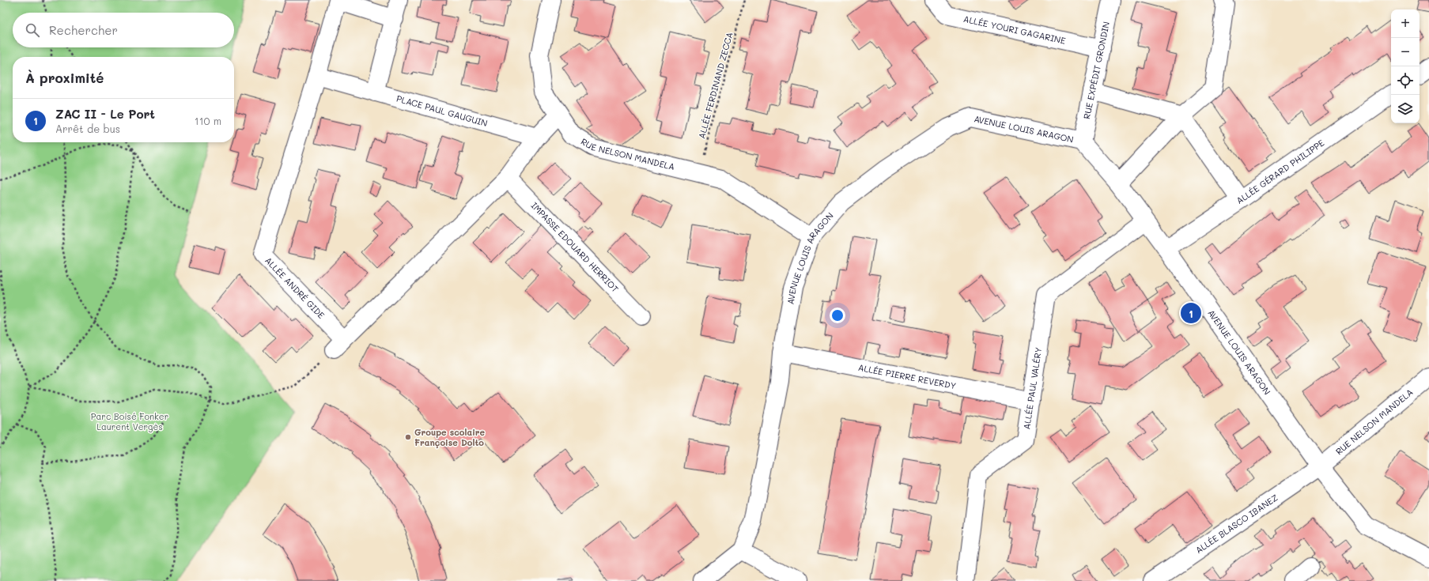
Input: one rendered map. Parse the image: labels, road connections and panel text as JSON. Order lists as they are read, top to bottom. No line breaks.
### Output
{"streets":{"street":["ALLÉE YOURI GAGARINE","RUE EXPÉDIT GRONDIN","PLACE PAUL GAUGUIN","AVENUE LOUIS ARAGON","RUE NELSON MANDELA","ALLÉE GÉRARD PHILIPPE","IMPASSE EDOUARD HERRIOT","ALLÉE ANDRÉ GIDE","ALLÉE PIERRE REVERDY","ALLÉE PAUL VALÉRY","ALLÉE BLASCO IBANEZ"],"path":["ALLÉE FERDINAND ZECCA"]},"crossings":[["ALLÉE YOURI GAGARINE","RUE EXPÉDIT GRONDIN"],["RUE EXPÉDIT GRONDIN","AVENUE LOUIS ARAGON"],["ALLÉE FERDINAND ZECCA","RUE NELSON MANDELA"],["PLACE PAUL GAUGUIN","ALLÉE ANDRÉ GIDE"],["AVENUE LOUIS ARAGON","RUE NELSON MANDELA"],["AVENUE LOUIS ARAGON","ALLÉE GÉRARD PHILIPPE"],["AVENUE LOUIS ARAGON","ALLÉE PIERRE REVERDY"],["AVENUE LOUIS ARAGON","ALLÉE PAUL VALÉRY"],["AVENUE LOUIS ARAGON","ALLÉE BLASCO IBANEZ"],["RUE NELSON MANDELA","ALLÉE BLASCO IBANEZ"],["ALLÉE PIERRE REVERDY","ALLÉE PAUL VALÉRY"]],"parks":["Parc Boisé Fonker Laurent Vergès"],"places":["Groupe scolaire Françoise Dolto"],"page":{"map_buttons":["+","−"],"search":"Rechercher","heading":"À proximité","list":[{"mark":"1","name":"ZAC II - Le Port","note":"Arrêt de bus","value":"110 m"}],"pins":"1"}}
